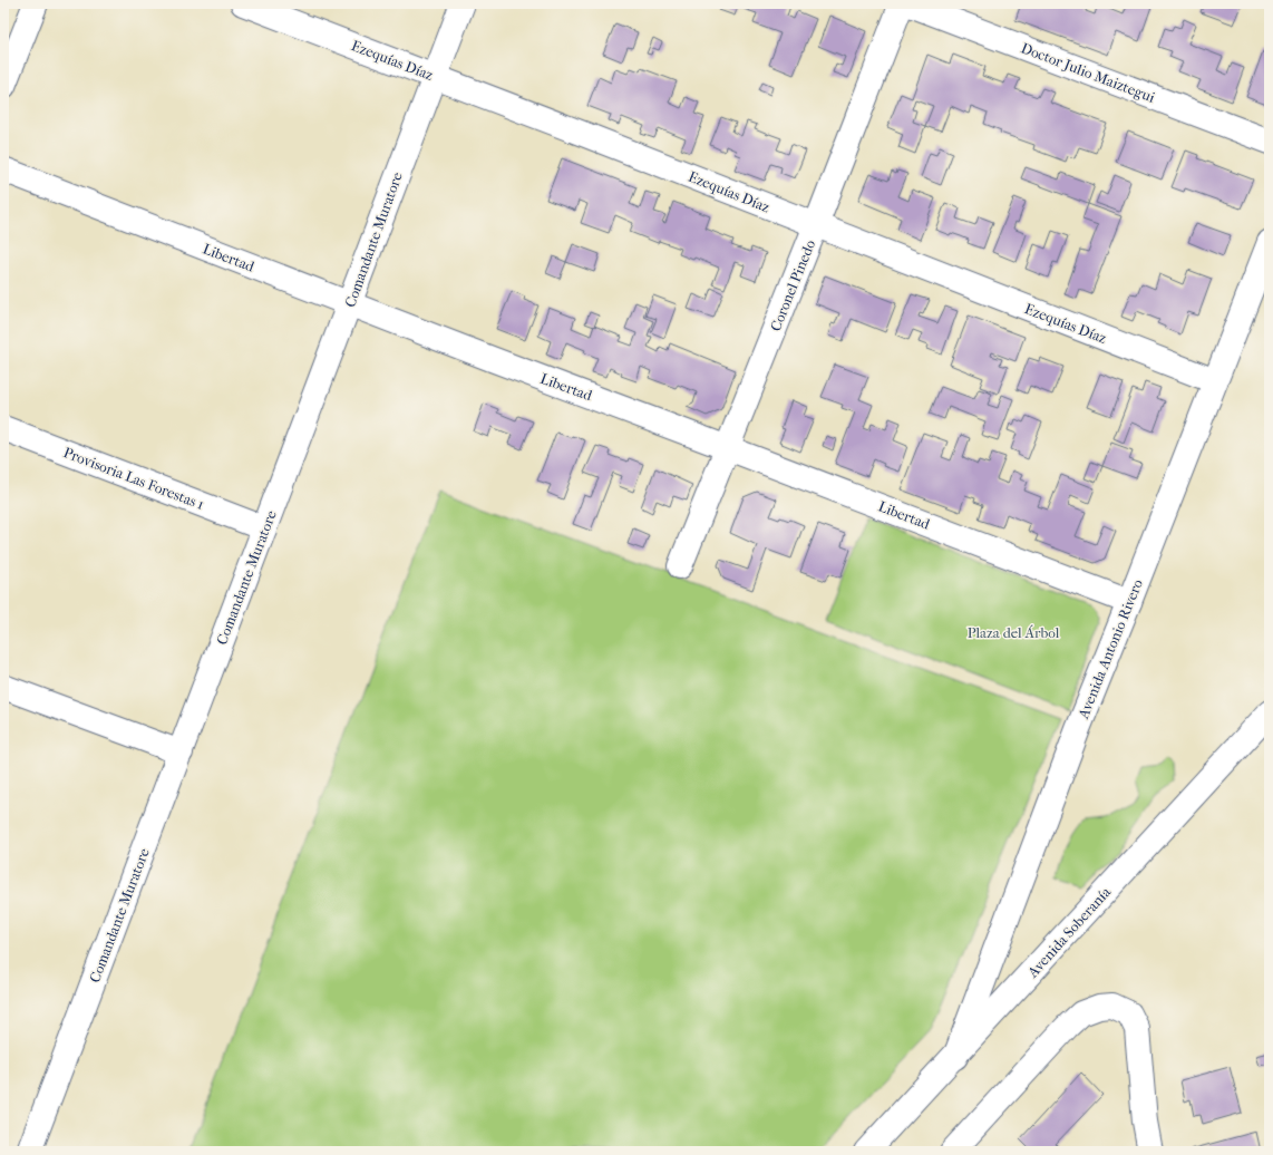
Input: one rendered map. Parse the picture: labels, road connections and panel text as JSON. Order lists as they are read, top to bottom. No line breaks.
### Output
{"streets":{"street":["Ezequías Díaz","Doctor Julio Maiztegui","Comandante Muratore","Libertad","Coronel Pinedo","Provisoria Las Forestas 1","Avenida Antonio Rivero","Avenida Soberanía"]},"crossings":[["Ezequías Díaz","Comandante Muratore"],["Ezequías Díaz","Coronel Pinedo"],["Ezequías Díaz","Avenida Antonio Rivero"],["Comandante Muratore","Libertad"],["Comandante Muratore","Provisoria Las Forestas 1"],["Libertad","Coronel Pinedo"],["Libertad","Avenida Antonio Rivero"],["Avenida Antonio Rivero","Avenida Soberanía"]],"parks":["Plaza del Árbol"]}
